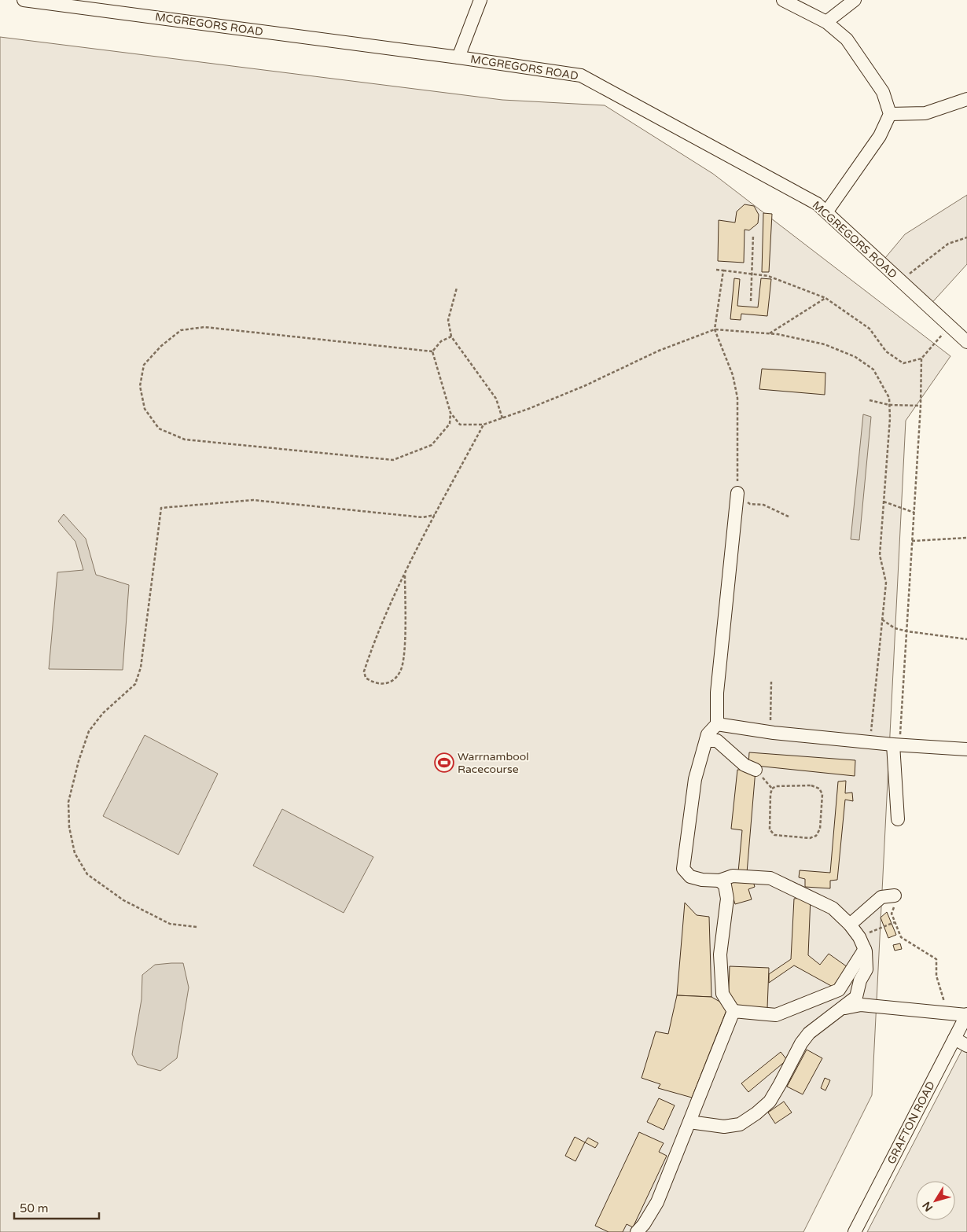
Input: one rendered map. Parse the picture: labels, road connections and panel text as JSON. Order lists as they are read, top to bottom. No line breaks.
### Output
{"streets":{"street":["MCGREGORS ROAD","GRAFTON ROAD"]},"places":{"sports":["Warrnambool Racecourse"]},"scale_bar":"50 m","north":"bottom left"}
